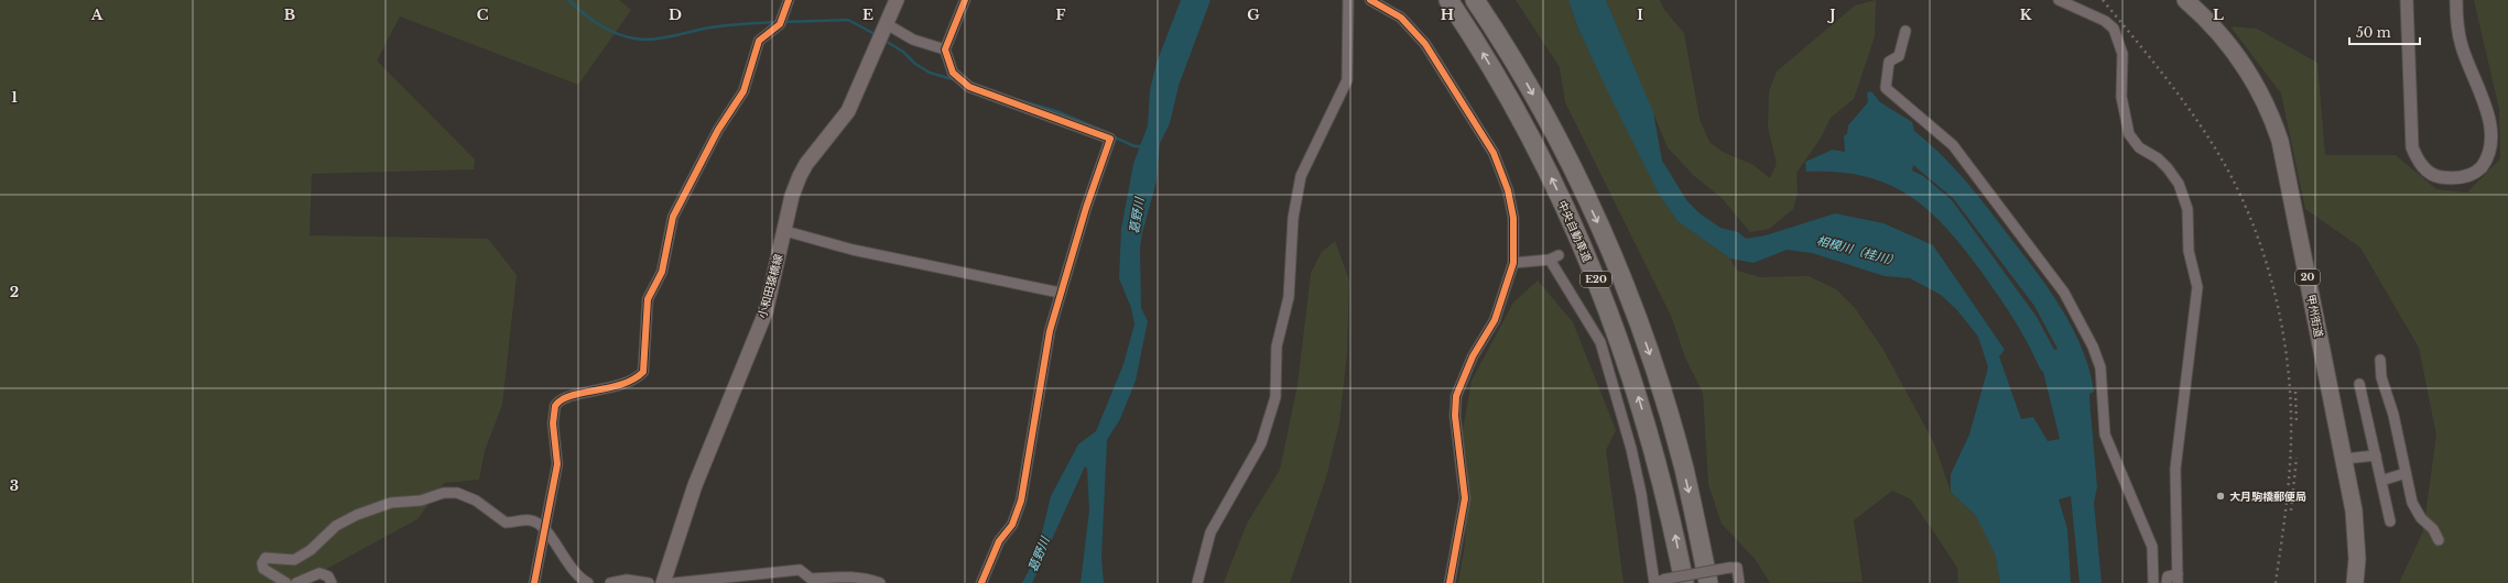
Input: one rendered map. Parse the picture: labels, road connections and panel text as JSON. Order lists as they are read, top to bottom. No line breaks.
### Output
{"streets":{"highway":["中央自動車道","20","E20","甲州街道"],"main road":["小和田猿橋線"]},"water":["葛野川","相模川（桂川）"],"places":["大月駒橋郵便局"],"scale_bar":"50 m","grid":{"columns":["A","B","C","D","E","F","G","H","I","J","K","L"],"rows":["1","2","3"]}}
